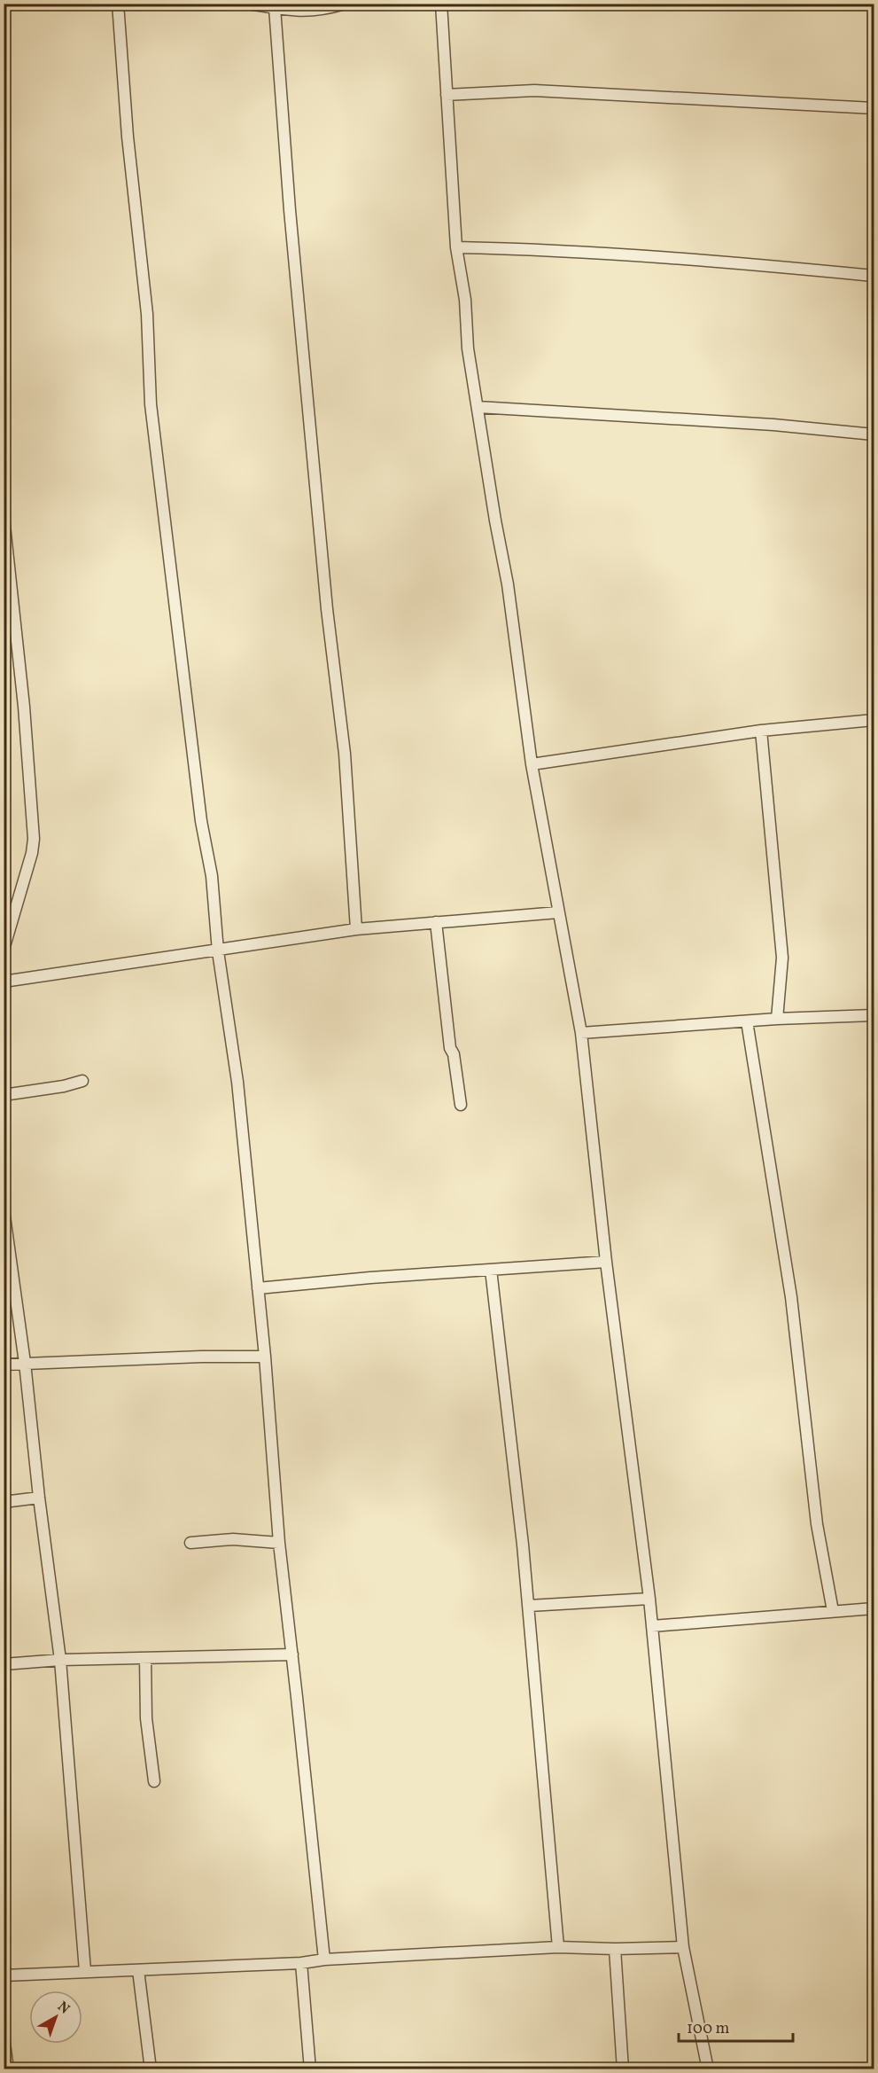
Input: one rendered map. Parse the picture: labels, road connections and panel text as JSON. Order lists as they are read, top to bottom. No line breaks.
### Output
{"scale_bar":"100 m","north":"top right"}
